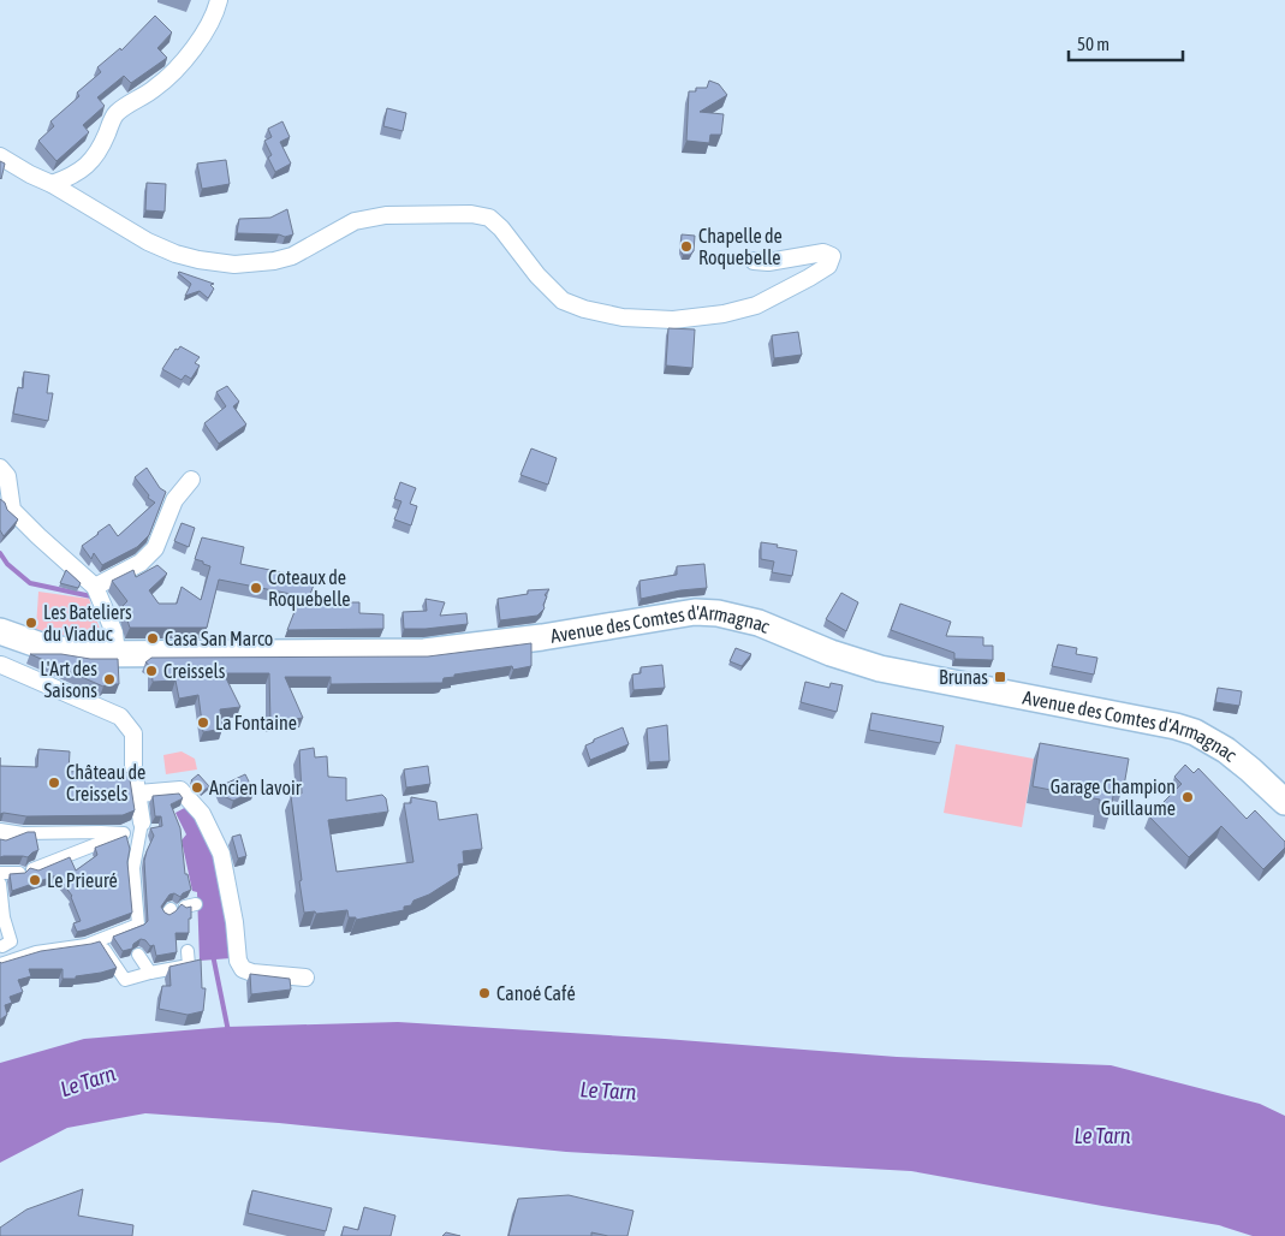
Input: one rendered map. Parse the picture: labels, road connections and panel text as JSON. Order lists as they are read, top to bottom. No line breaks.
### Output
{"streets":{"main road":["Avenue des Comtes d'Armagnac"]},"water":["Le Tarn"],"places":{"other":["Chapelle de Roquebelle","Coteaux de Roquebelle","Les Bateliers du Viaduc","Casa San Marco","Creissels","L'Art des Saisons","La Fontaine","Château de Creissels","Ancien lavoir","Garage Champion Guillaume","Le Prieuré","Canoé Café"],"transit":["Brunas"]},"scale_bar":"50 m"}
